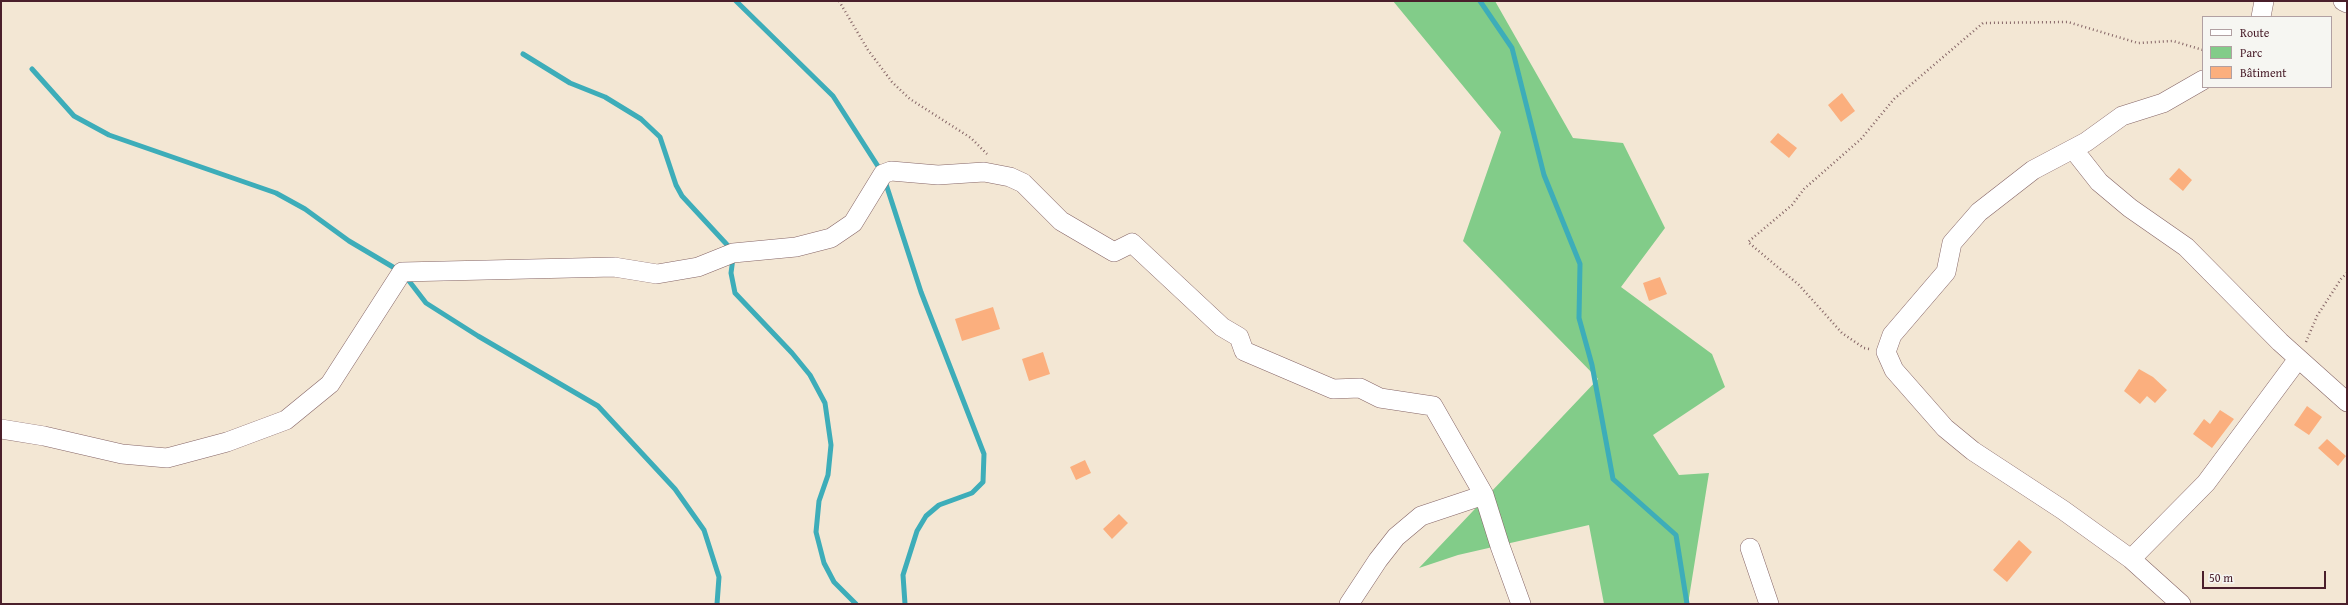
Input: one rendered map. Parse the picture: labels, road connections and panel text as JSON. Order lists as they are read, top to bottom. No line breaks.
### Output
{"legend":["Route","Parc","Bâtiment"],"scale_bar":"50 m"}
